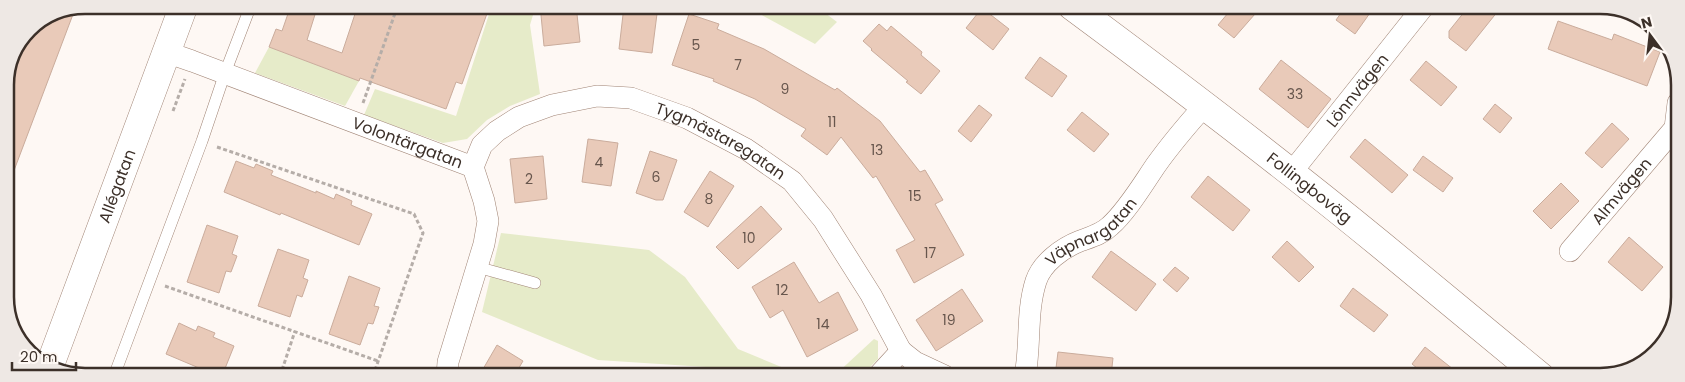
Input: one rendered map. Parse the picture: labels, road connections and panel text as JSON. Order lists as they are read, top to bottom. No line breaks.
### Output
{"streets":{"main road":["Allégatan","Follingboväg"],"street":["Lönnvägen","Tygmästaregatan","Volontärgatan","Almvägen","Väpnargatan"]},"crossings":[["Lönnvägen","Follingboväg"],["Tygmästaregatan","Volontärgatan"],["Volontärgatan","Allégatan"],["Follingboväg","Väpnargatan"]],"house_numbers":["5","7","9","33","11","13","4","6","2","15","8","10","17","12","19","14"],"scale_bar":"20 m","north":"top"}
